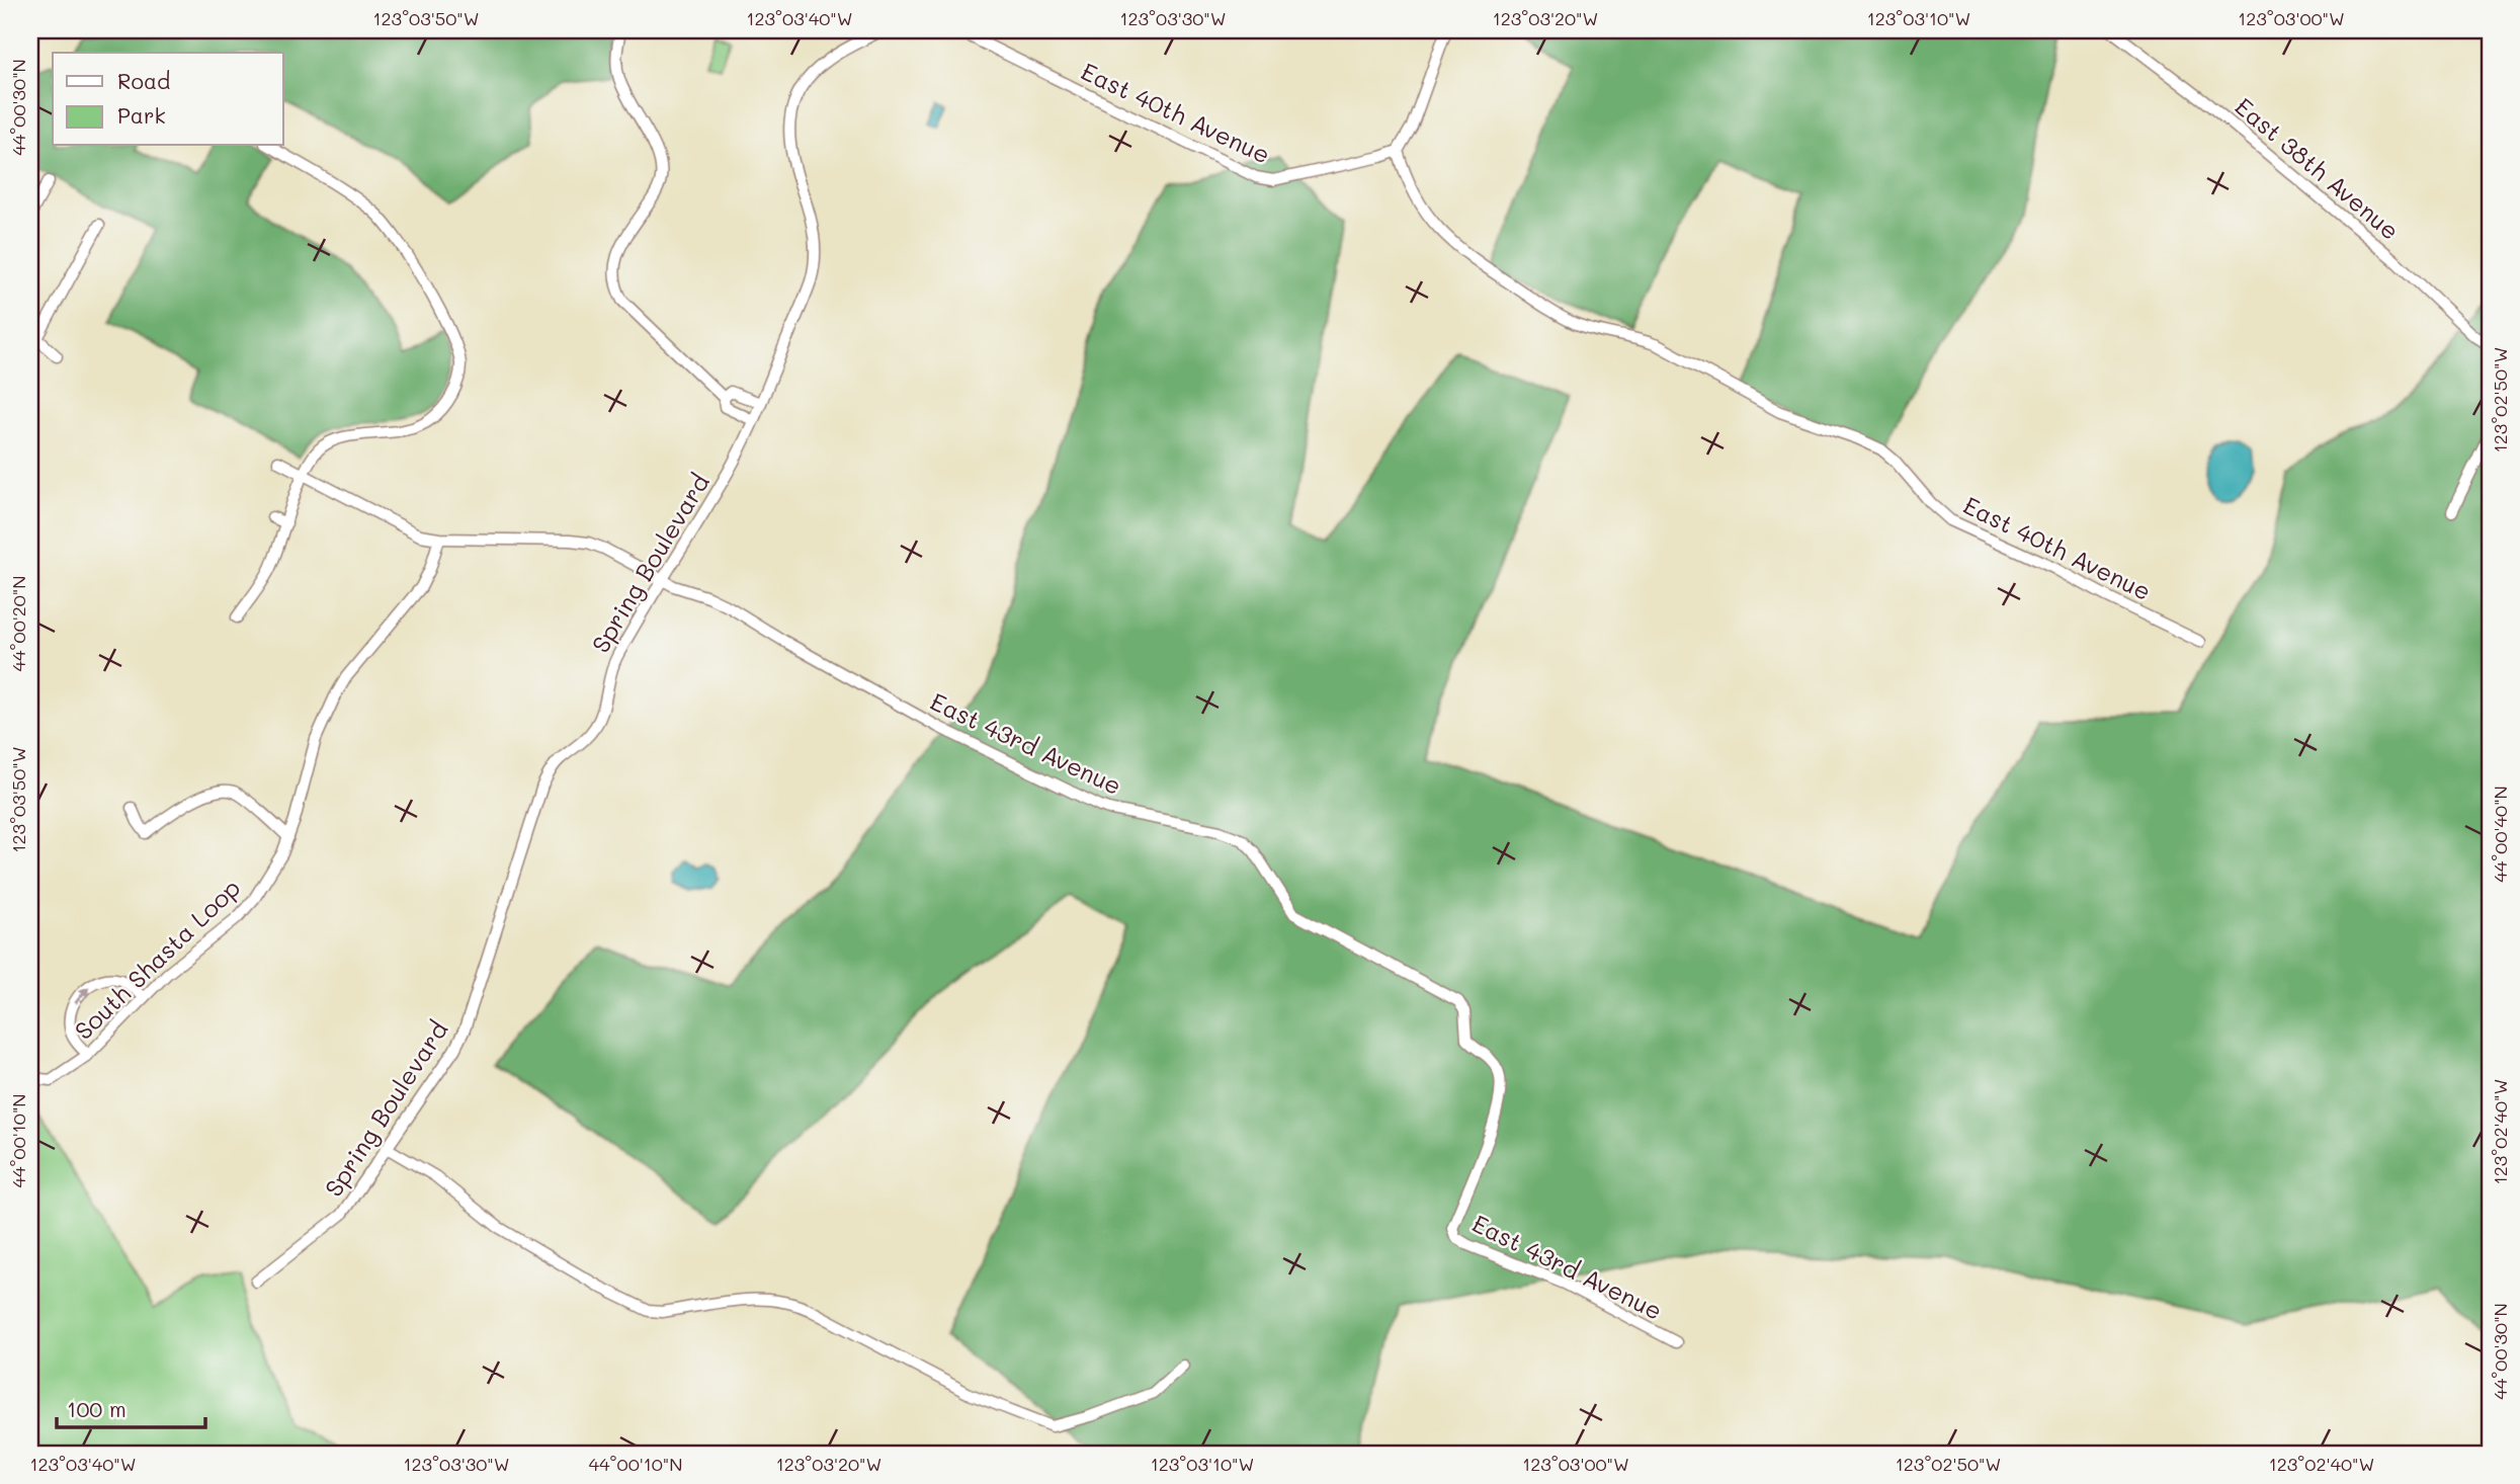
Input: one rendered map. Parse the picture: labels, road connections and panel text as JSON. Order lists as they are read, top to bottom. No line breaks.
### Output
{"streets":{"street":["East 40th Avenue","East 38th Avenue","Spring Boulevard","East 43rd Avenue","South Shasta Loop"]},"crossings":[["Spring Boulevard","East 43rd Avenue"],["East 43rd Avenue","South Shasta Loop"]],"legend":["Road","Park"],"scale_bar":"100 m","coordinates":["123°03'50\"W","123°03'40\"W","123°03'30\"W","123°03'20\"W","123°03'10\"W","123°03'00\"W","44°00'30\"N","123°02'50\"W","44°00'20\"N","44°00'40\"N","123°02'40\"W","44°00'10\"N"]}
